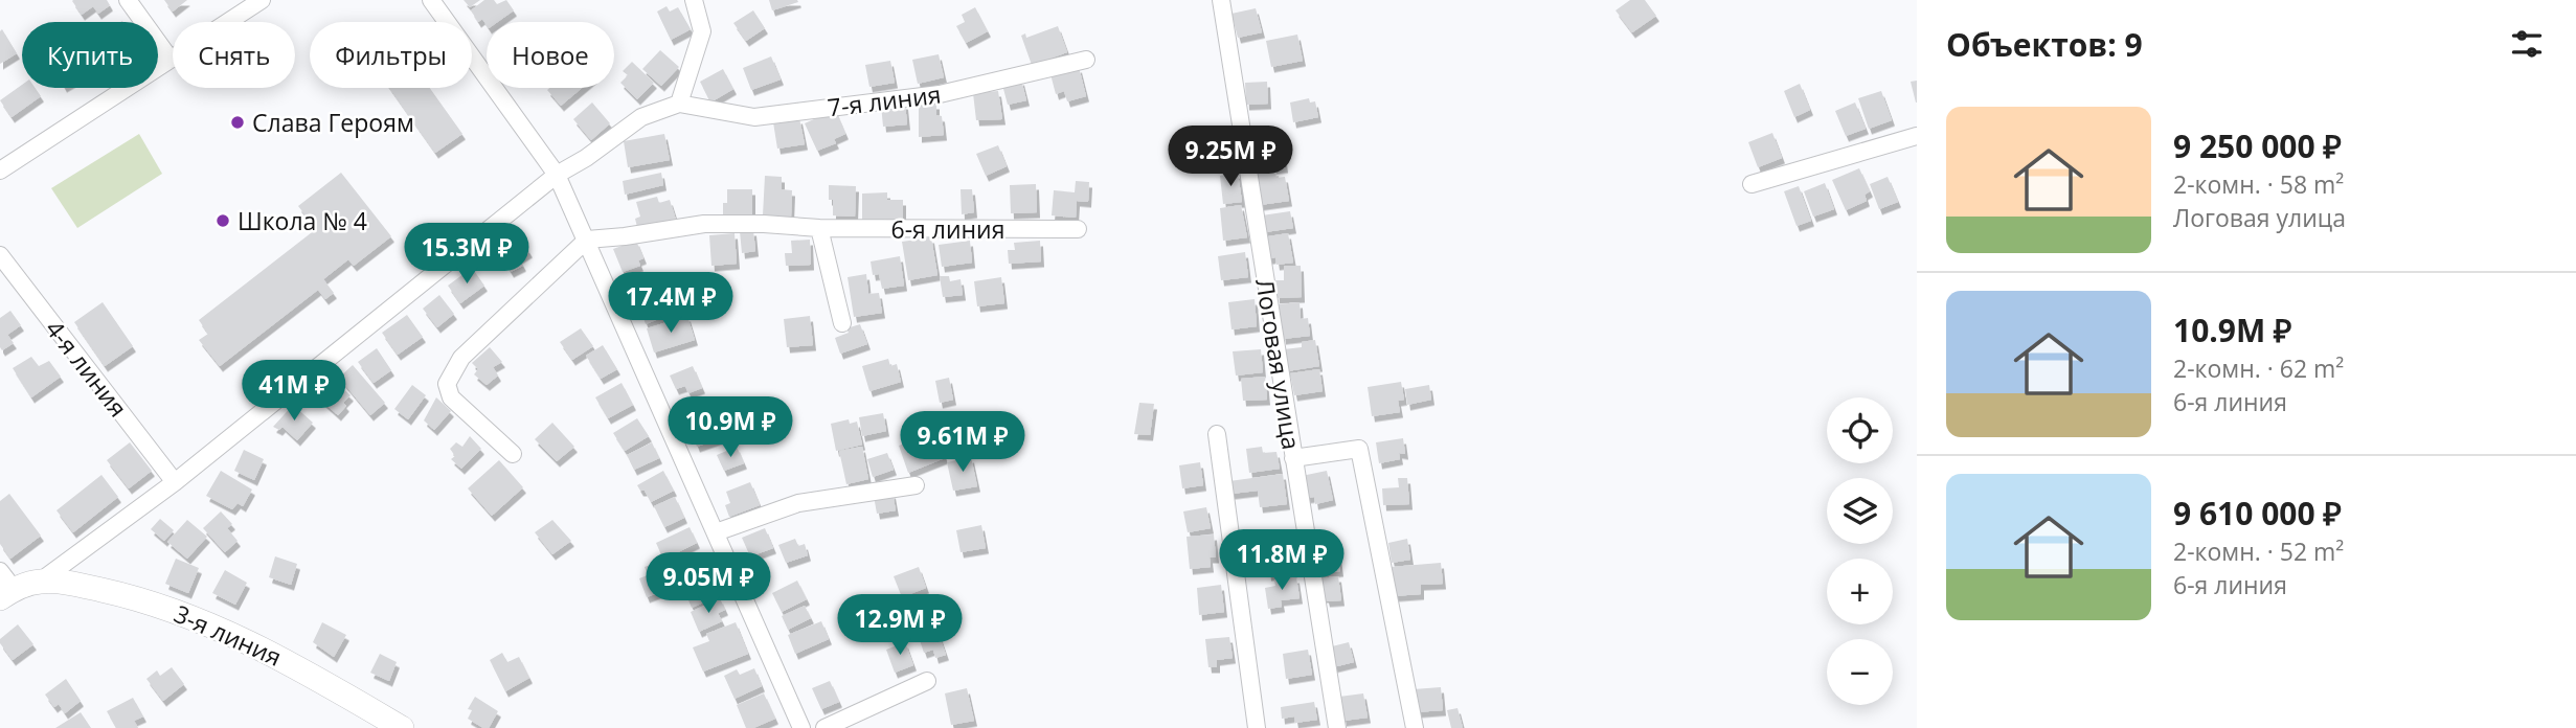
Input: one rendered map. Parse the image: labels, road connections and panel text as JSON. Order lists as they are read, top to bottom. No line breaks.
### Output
{"streets":{"main road":["3-я линия"],"street":["7-я линия","6-я линия","Логовая улица","4-я линия"]},"crossings":[["7-я линия","4-я линия"],["7-я линия","3-я линия"]],"places":["Слава Героям","Школа № 4"],"page":{"heading":"Объектов: 9","chip":["Купить","Снять","Фильтры","Новое"],"list":[{"name":"9 250 000 ₽","note":"2-комн. · 58 m² · Логовая улица"},{"name":"10.9M ₽","note":"2-комн. · 62 m² · 6-я линия"},{"name":"9 610 000 ₽","note":"2-комн. · 52 m² · 6-я линия"}],"price":["9.25M ₽","15.3M ₽","17.4M ₽","41M ₽","10.9M ₽","9.61M ₽","11.8M ₽","9.05M ₽","12.9M ₽"],"map_buttons":["+","−"]}}
